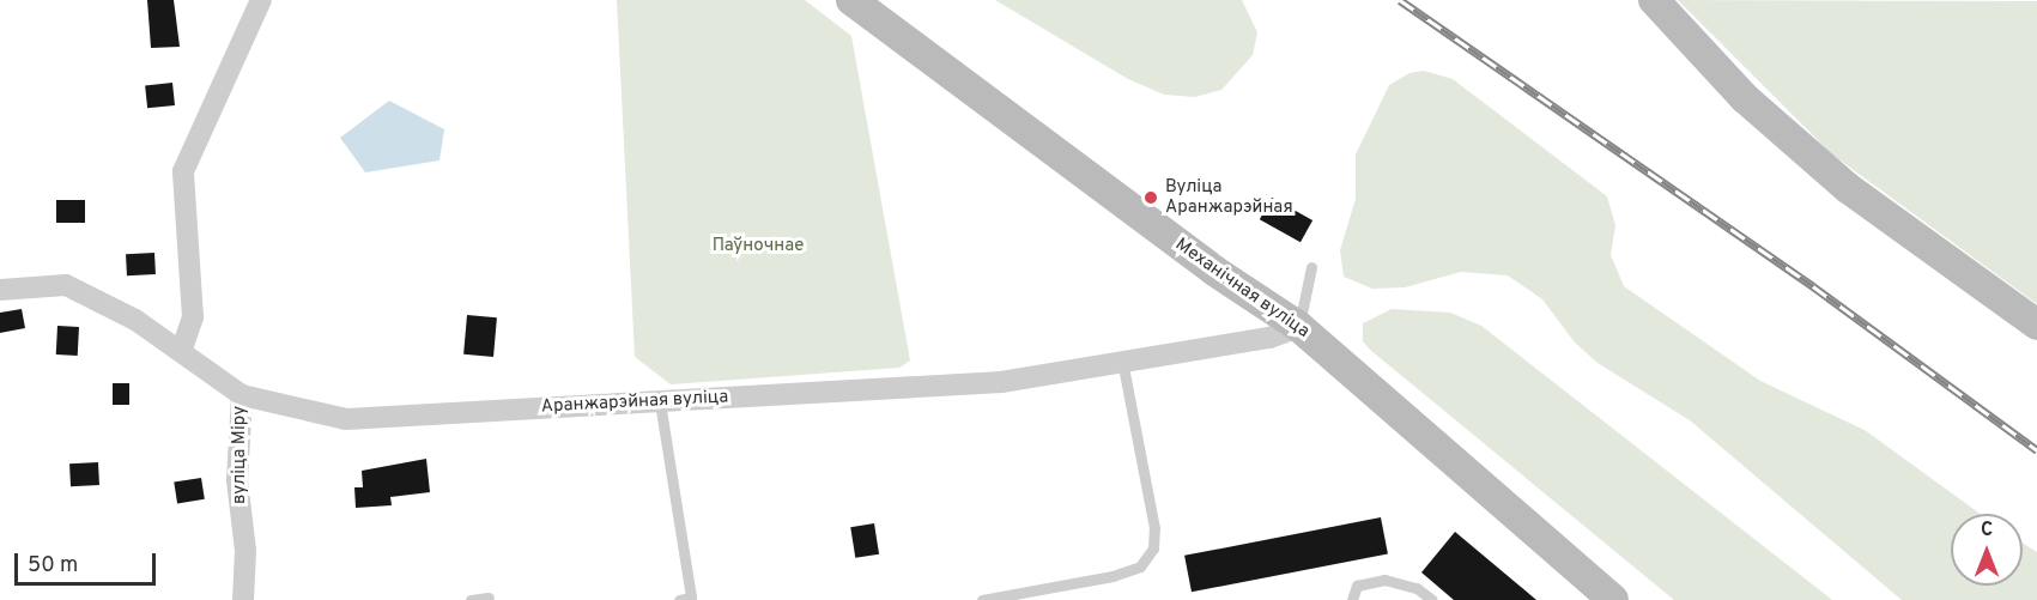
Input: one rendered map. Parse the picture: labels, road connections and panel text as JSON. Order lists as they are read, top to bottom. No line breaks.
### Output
{"streets":{"street":["Механічная вуліца","Аранжарэйная вуліца","вуліца Міру"]},"crossings":[["Механічная вуліца","Аранжарэйная вуліца"],["Аранжарэйная вуліца","вуліца Міру"]],"parks":["Паўночнае"],"places":["Вуліца Аранжарэйная"],"scale_bar":"50 m","north":"top"}
